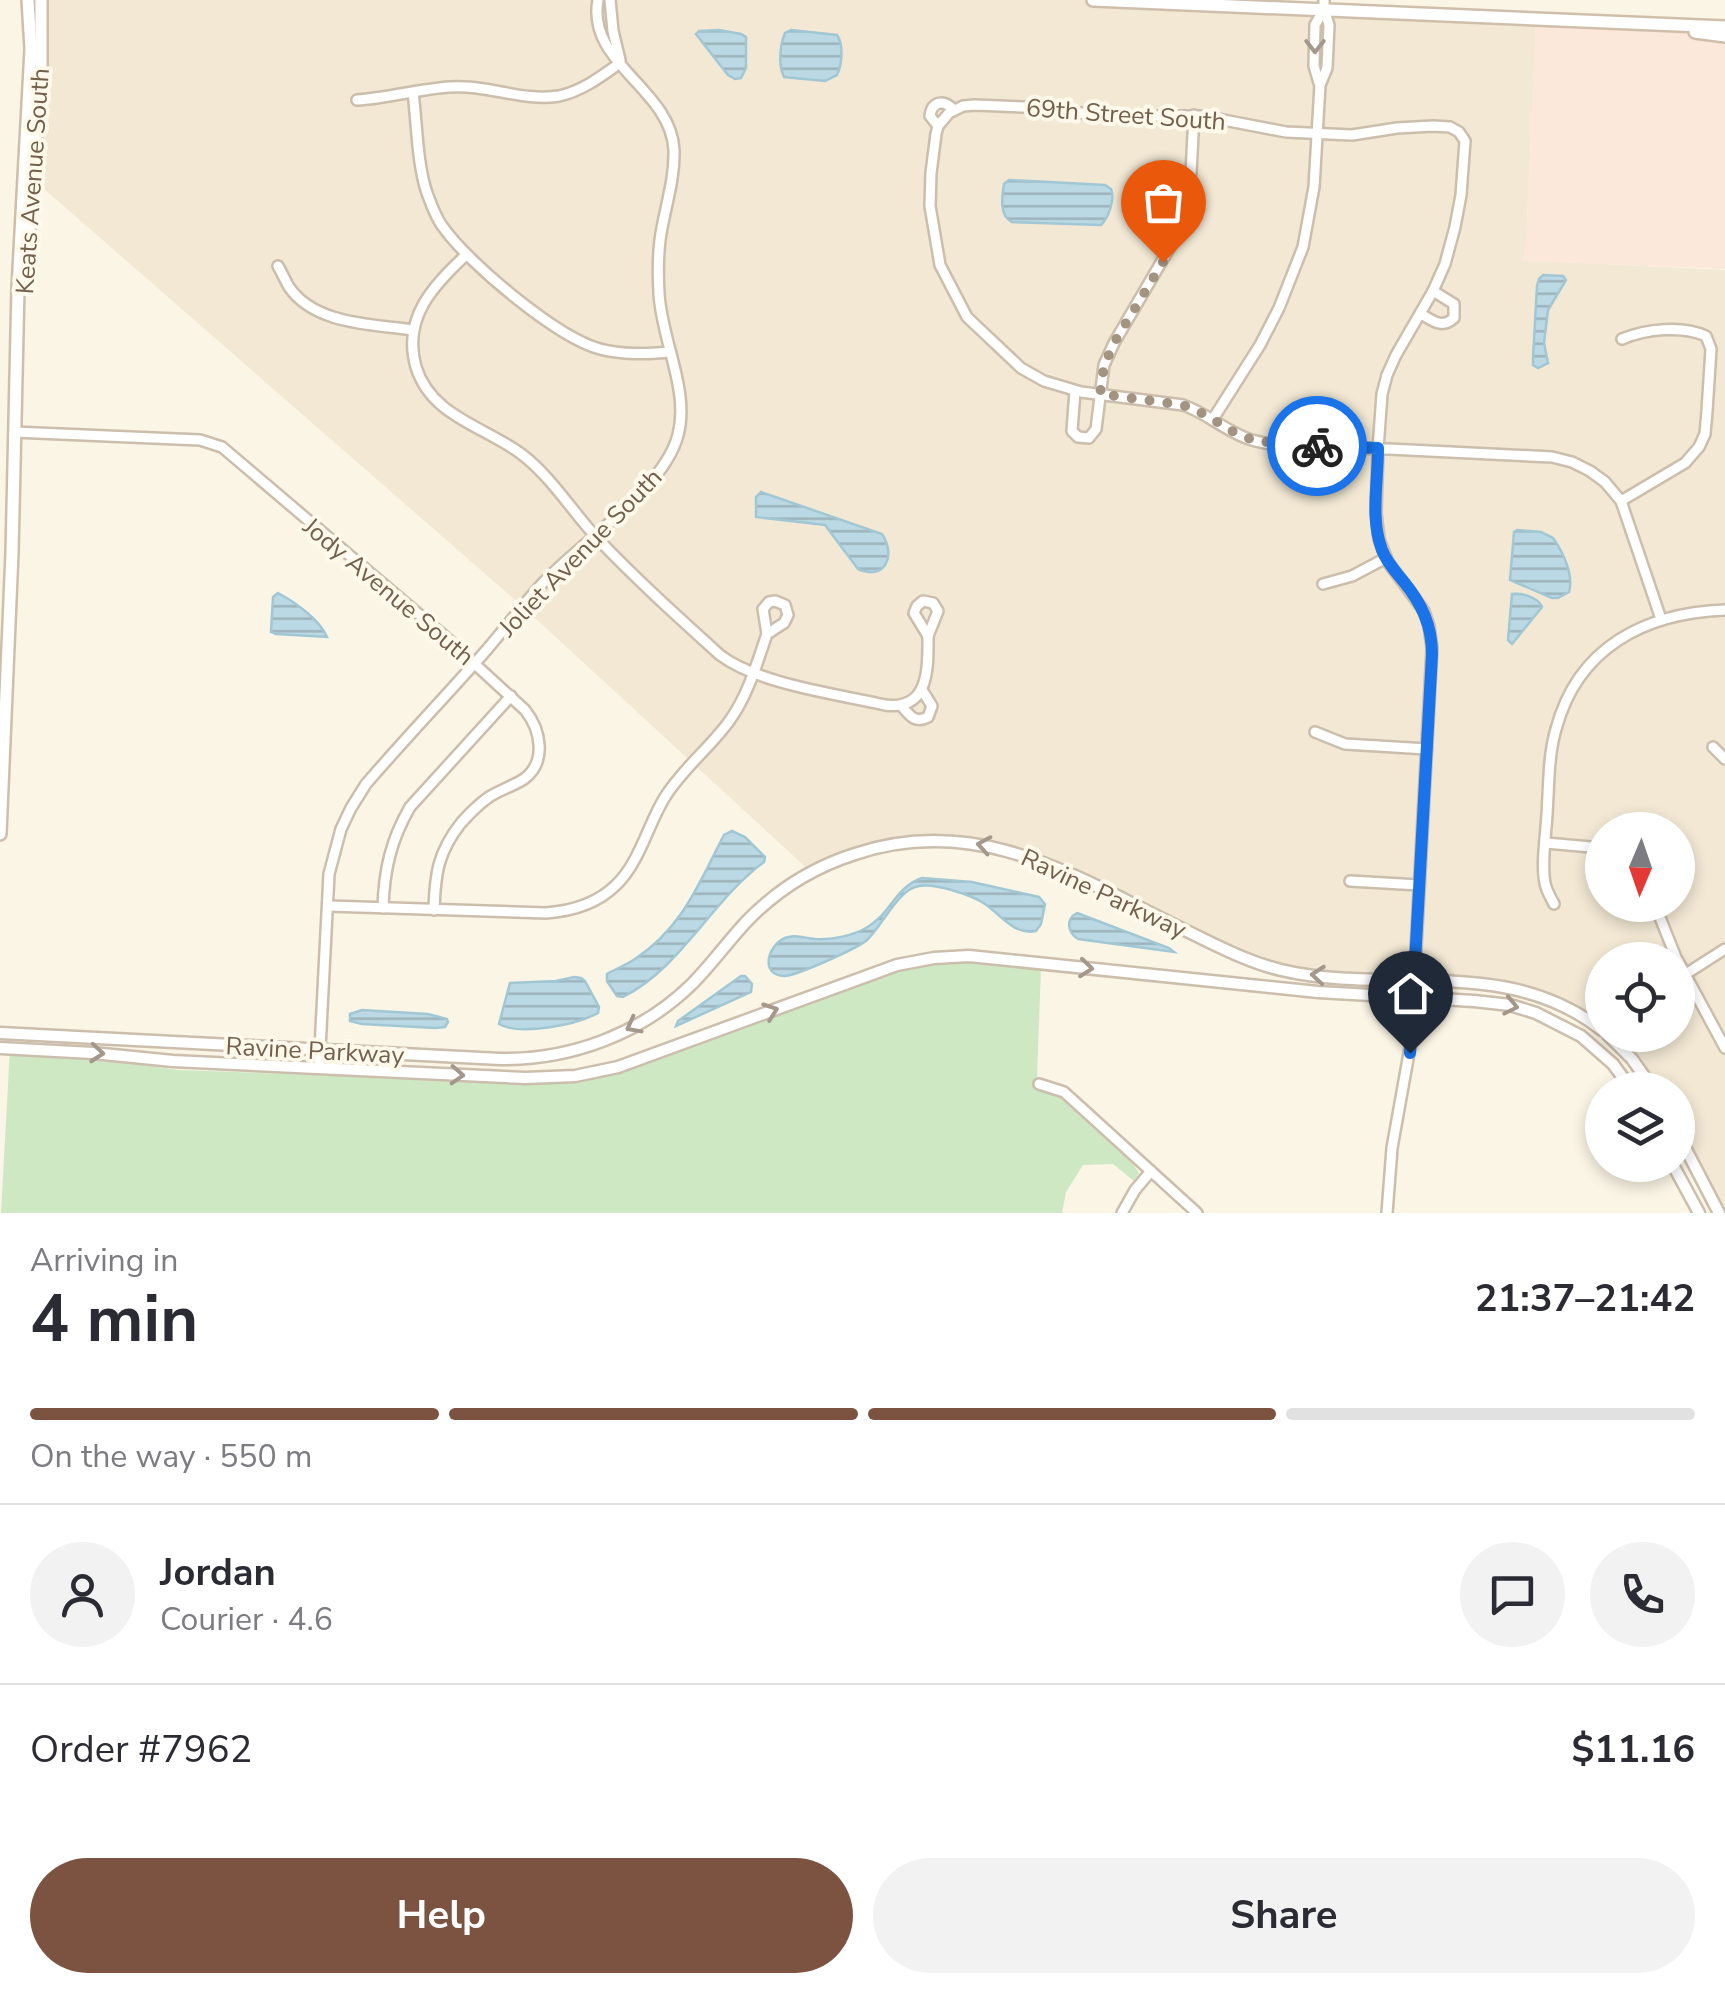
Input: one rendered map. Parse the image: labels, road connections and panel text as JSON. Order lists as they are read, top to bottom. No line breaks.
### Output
{"streets":{"main road":["Keats Avenue South"],"street":["69th Street South","Joliet Avenue South","Jody Avenue South","Ravine Parkway"]},"crossings":[["Keats Avenue South","Jody Avenue South"],["Joliet Avenue South","Jody Avenue South"],["Joliet Avenue South","Ravine Parkway"]],"north":"bottom","page":{"heading":["4 min","Arriving in","21:37–21:42"],"panel":["Jordan","Courier · 4.6","Order #7962","$11.16"],"bar":"On the way · 550 m","buttons":["Help","Share"]}}
